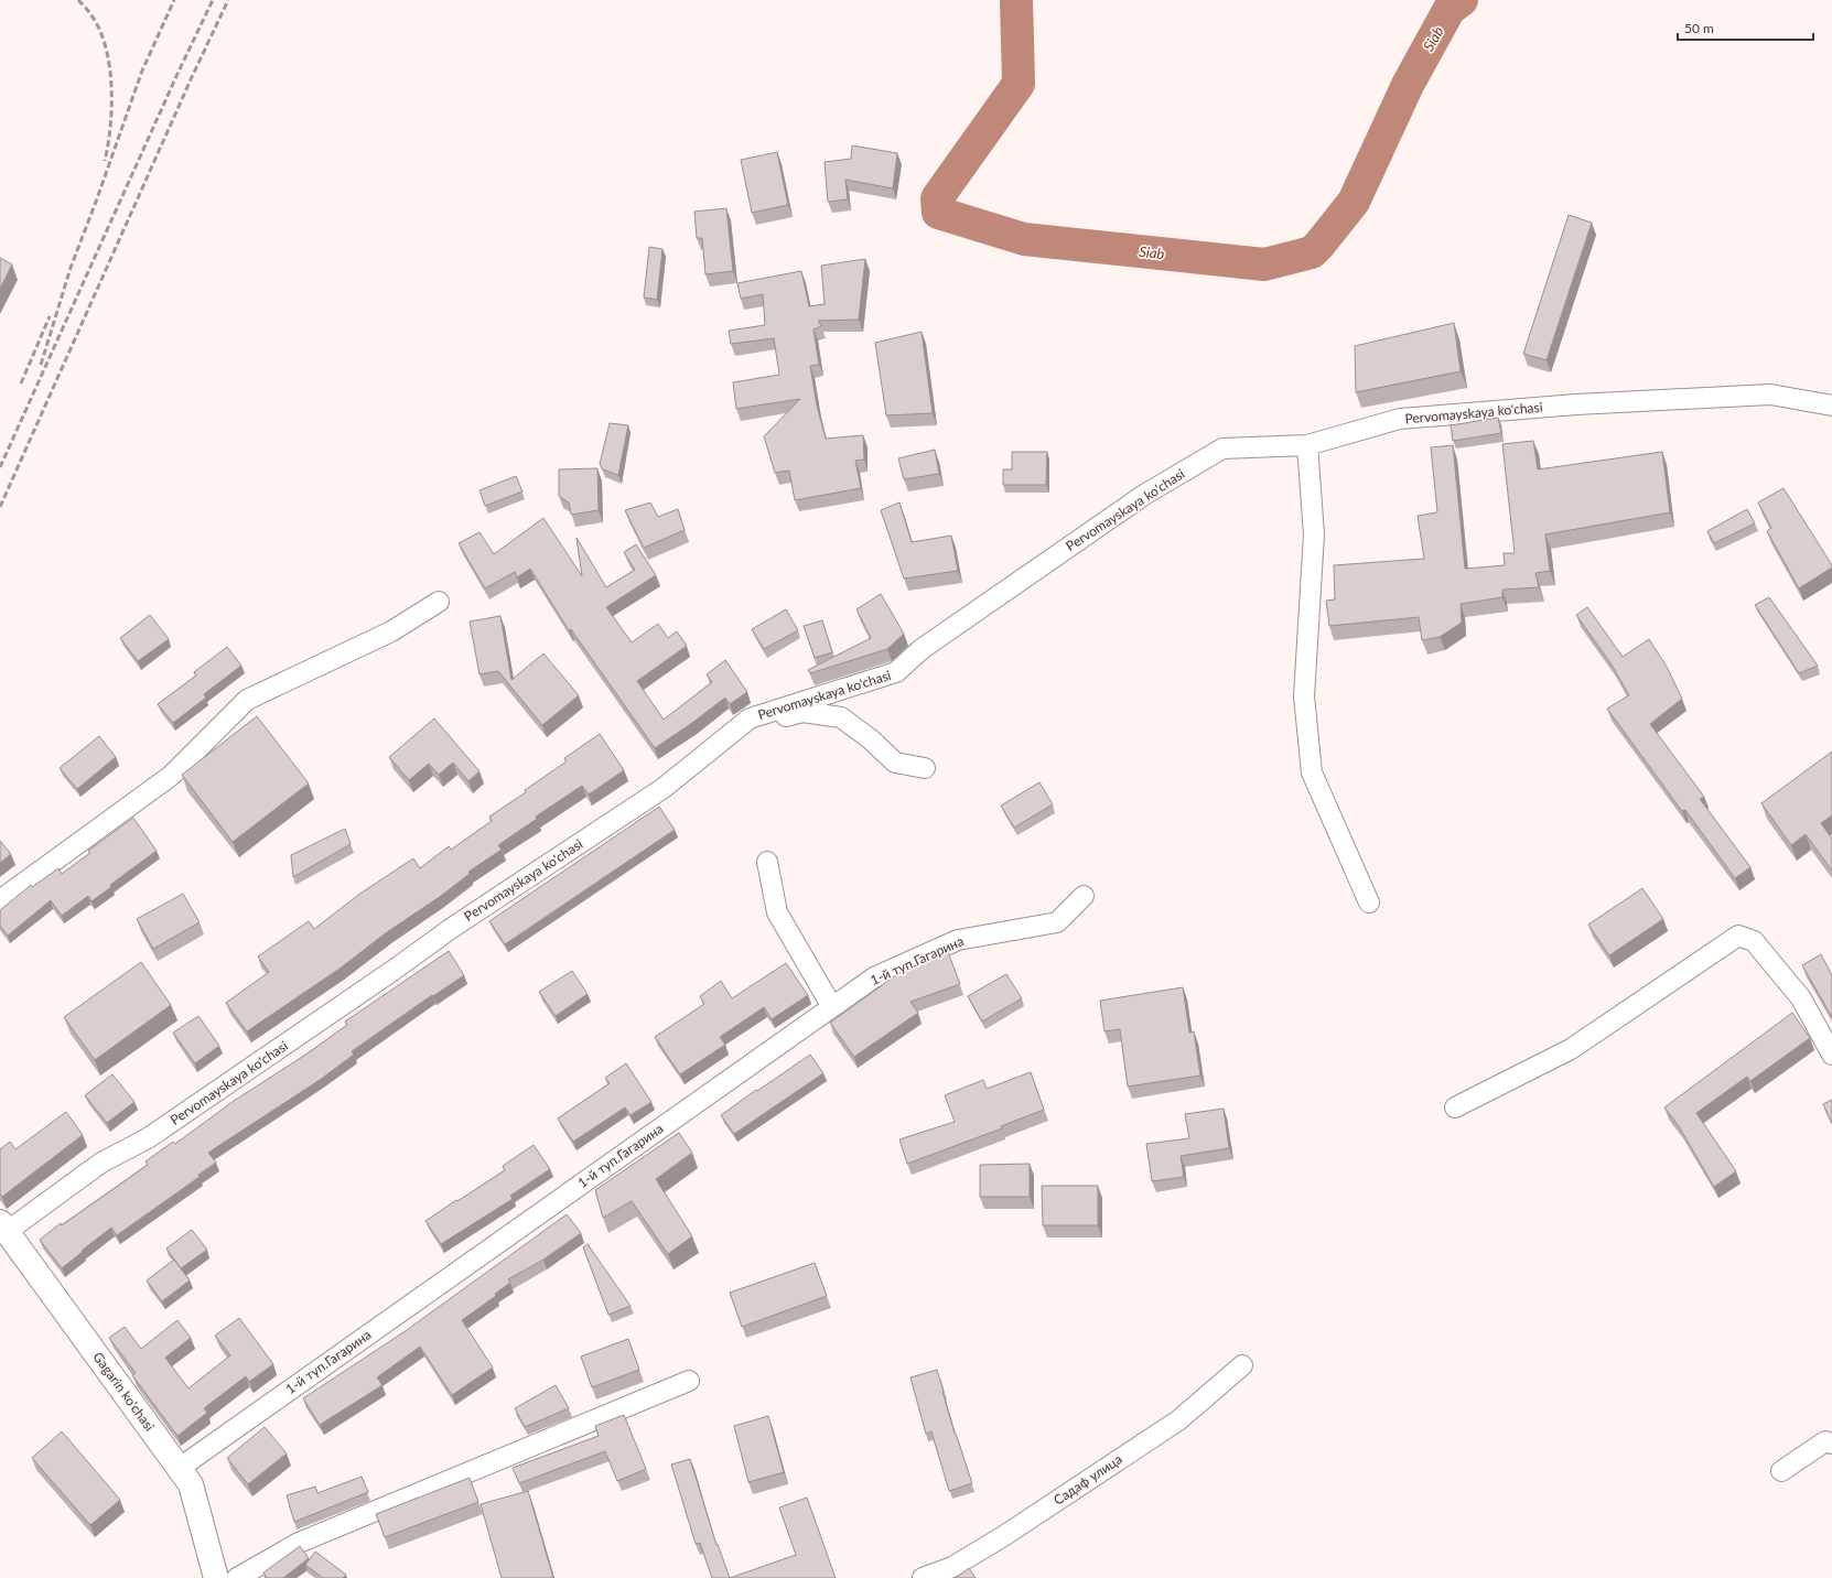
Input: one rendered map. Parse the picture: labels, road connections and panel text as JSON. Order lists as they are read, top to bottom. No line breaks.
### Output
{"streets":{"main road":["Gagarin ko'chasi"],"street":["Pervomayskaya ko'chasi","1-й туп.Гагарина","Садаф улица"]},"crossings":[["Pervomayskaya ko'chasi","Gagarin ko'chasi"],["1-й туп.Гагарина","Gagarin ko'chasi"]],"water":["Siab"],"scale_bar":"50 m"}
